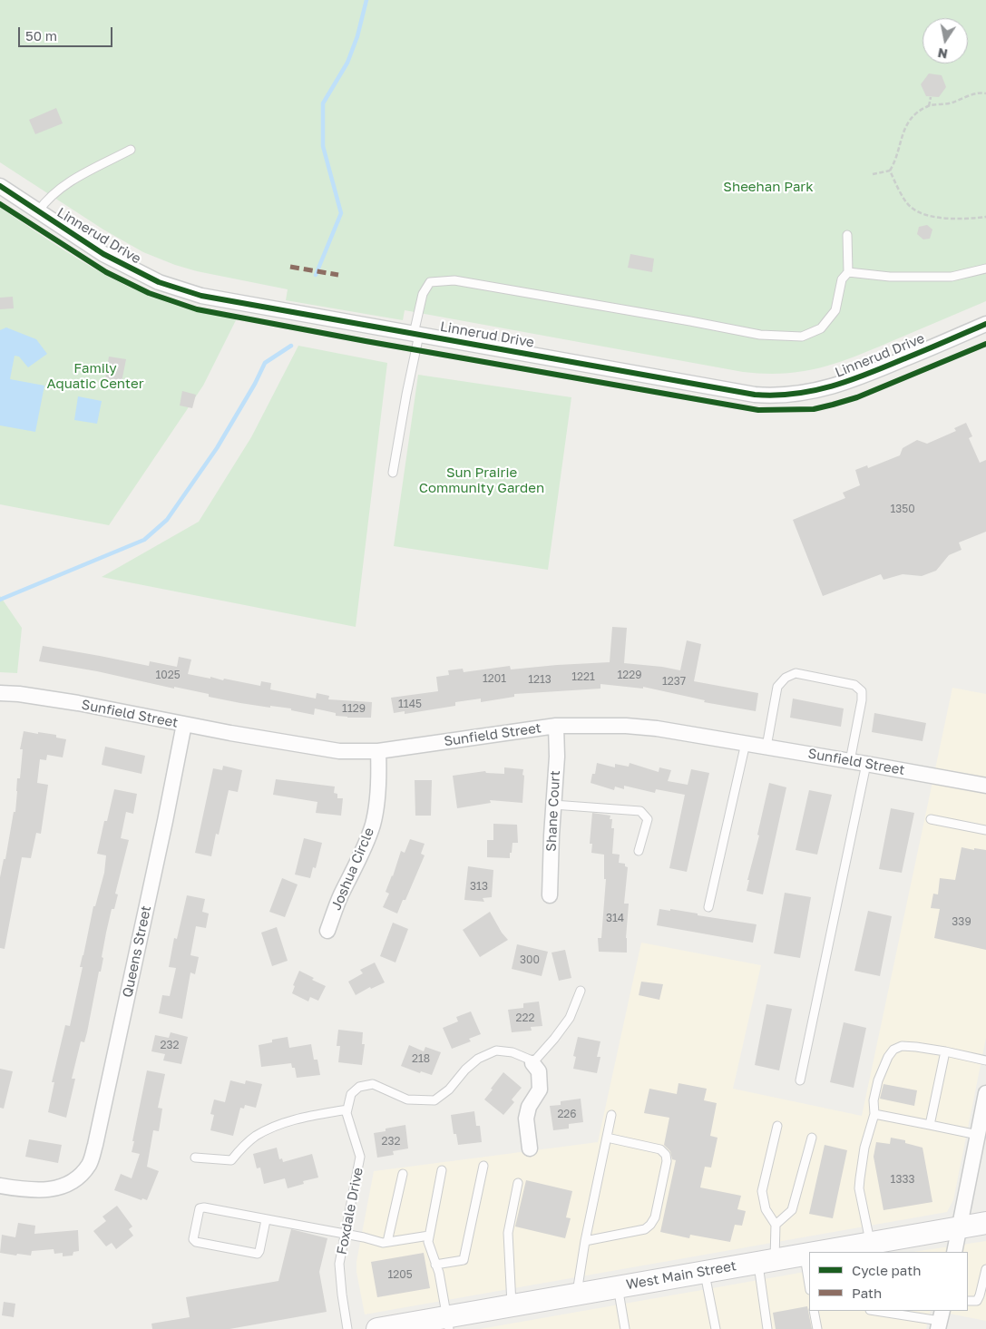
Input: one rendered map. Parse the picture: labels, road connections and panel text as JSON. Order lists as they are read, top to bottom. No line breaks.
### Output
{"streets":{"main road":["West Main Street"],"street":["Linnerud Drive","Sunfield Street","Shane Court","Joshua Circle","Queens Street"],"lane":["Foxdale Drive"]},"crossings":[["Sunfield Street","Shane Court"],["Sunfield Street","Joshua Circle"],["Sunfield Street","Queens Street"]],"parks":["Sheehan Park","Family Aquatic Center","Sun Prairie Community Garden"],"house_numbers":["1350","1025","1229","1221","1201","1213","1237","1145","1129","313","314","339","300","222","232","218","226","232","1333","1205"],"legend":["Cycle path","Path"],"scale_bar":"50 m","north":"bottom"}
